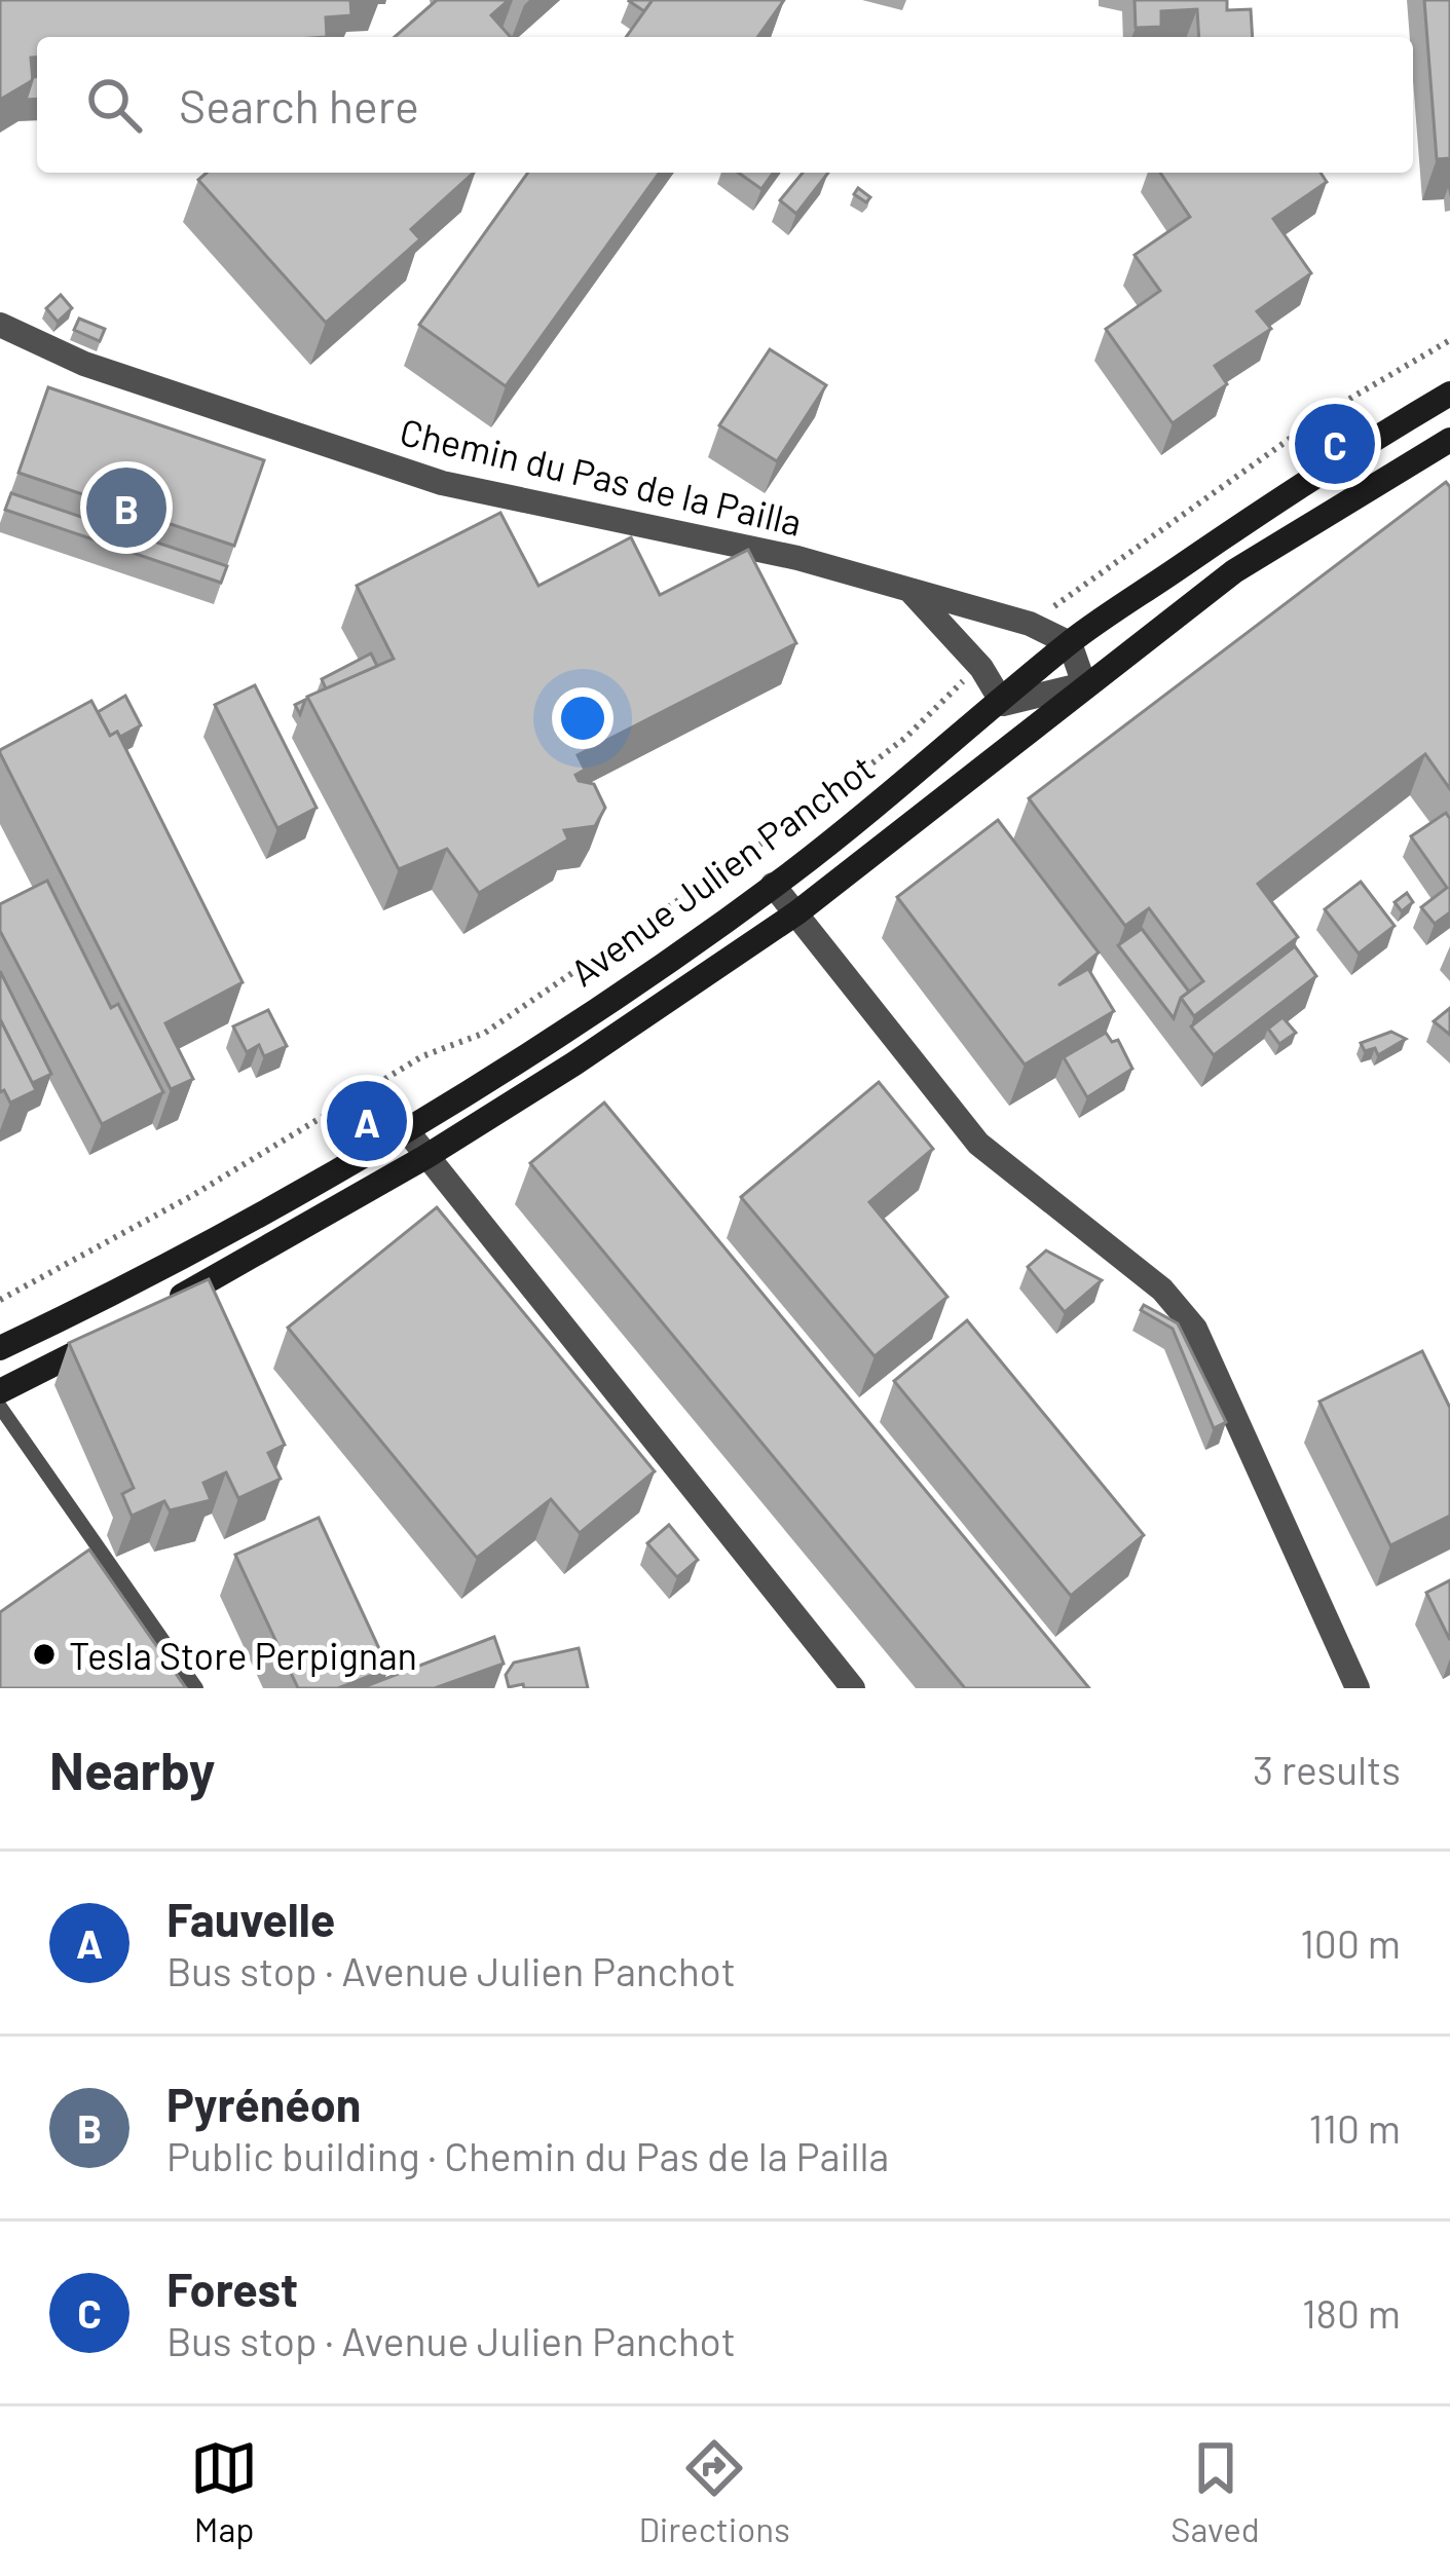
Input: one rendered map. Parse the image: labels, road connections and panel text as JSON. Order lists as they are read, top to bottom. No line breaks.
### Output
{"streets":{"main road":["Avenue Julien Panchot"],"street":["Chemin du Pas de la Pailla"]},"crossings":[["Chemin du Pas de la Pailla","Avenue Julien Panchot"]],"places":["Tesla Store Perpignan"],"page":{"search":"Search here","pins":["C","B","A"],"heading":["Nearby","3 results"],"list":[{"mark":"A","name":"Fauvelle","note":"Bus stop · Avenue Julien Panchot","value":"100 m"},{"mark":"B","name":"Pyrénéon","note":"Public building · Chemin du Pas de la Pailla","value":"110 m"},{"mark":"C","name":"Forest","note":"Bus stop · Avenue Julien Panchot","value":"180 m"}],"nav":["Map","Directions","Saved"]}}
